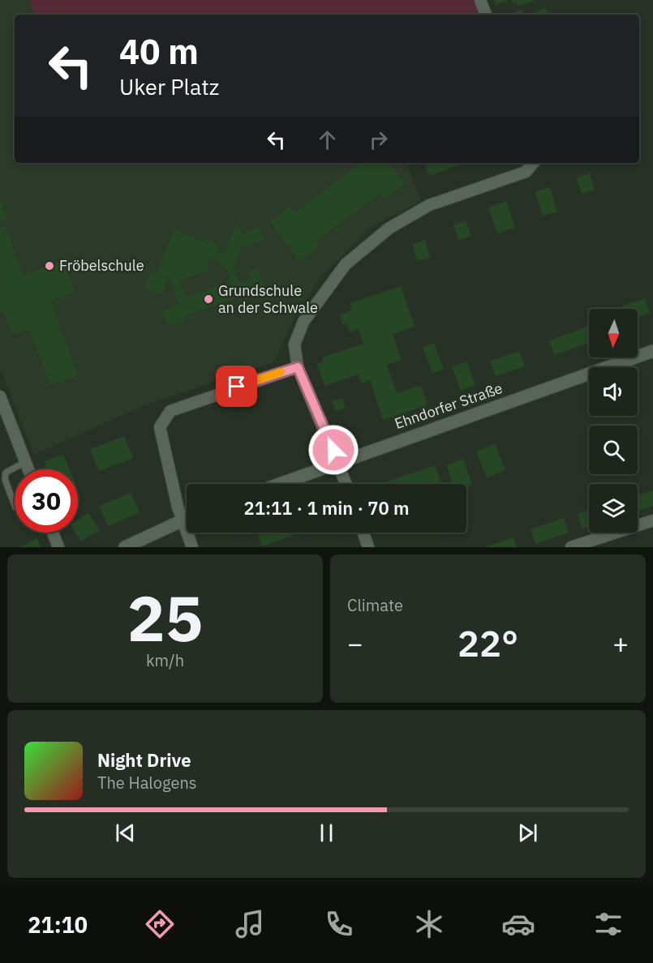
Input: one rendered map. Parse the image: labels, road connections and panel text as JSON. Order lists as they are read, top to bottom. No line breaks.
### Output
{"streets":{"street":["Ehndorfer Straße"]},"places":["Fröbelschule","Grundschule an der Schwale"],"north":"bottom","page":{"turn":["40 m","Uker Platz"],"limit":"30","trip":"21:11 · 1 min · 70 m","tile":[["25","km/h"],"Climate"],"heat":["−","22°","+"],"song":["Night Drive","The Halogens"],"tabs":"21:10"}}
